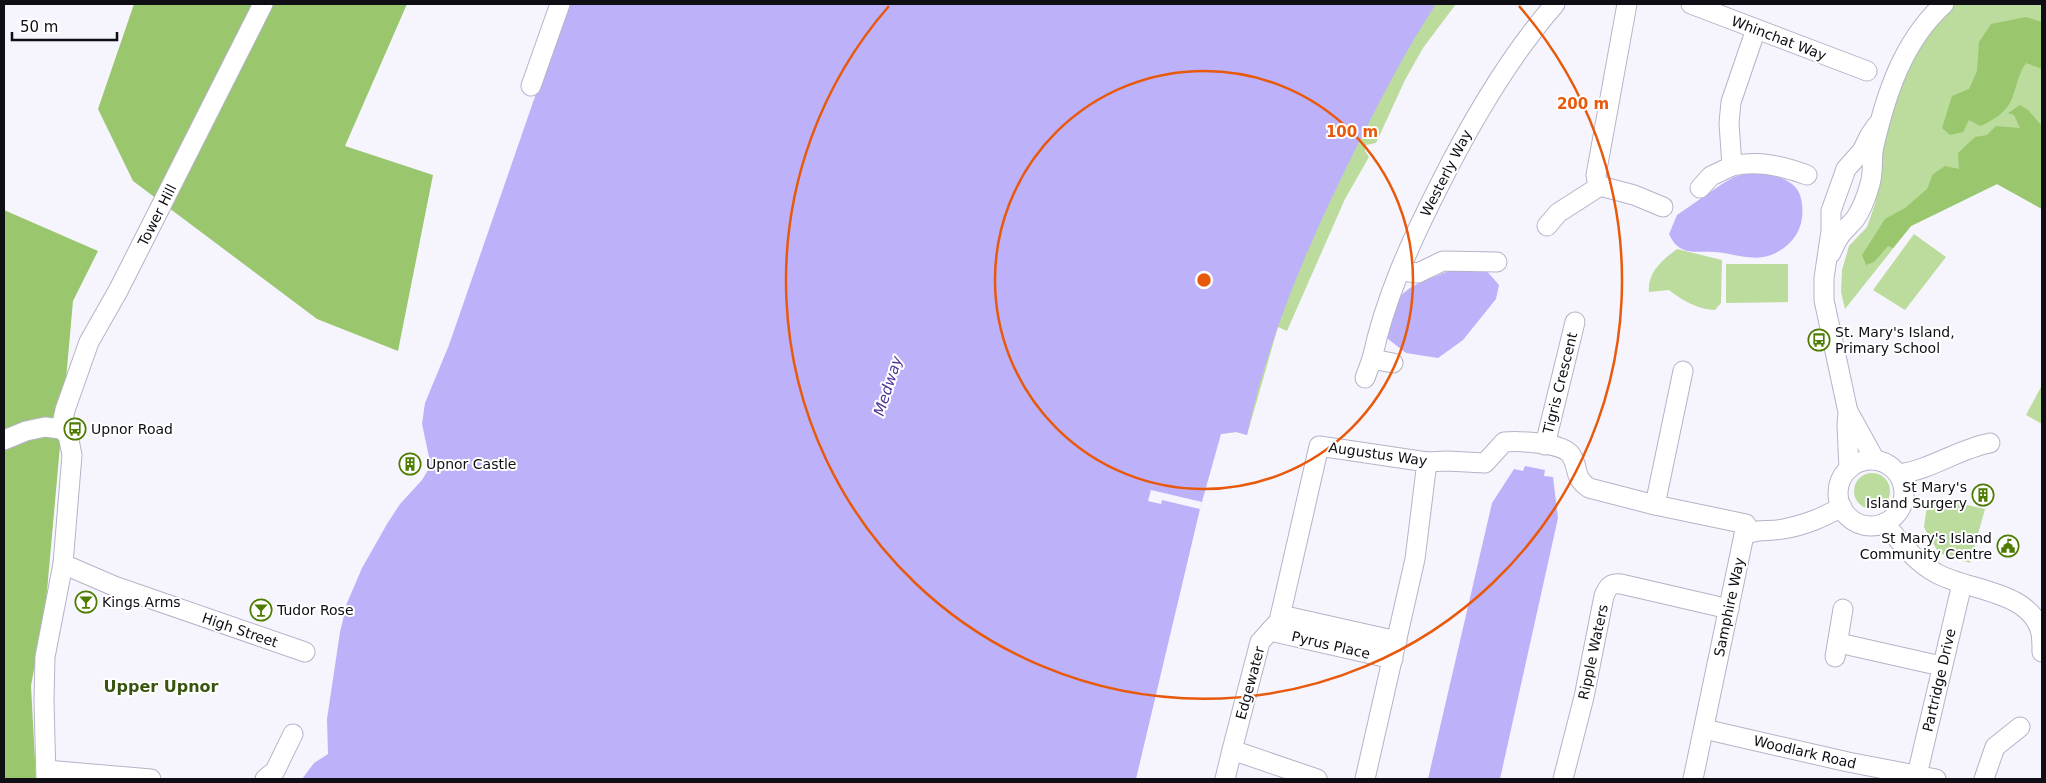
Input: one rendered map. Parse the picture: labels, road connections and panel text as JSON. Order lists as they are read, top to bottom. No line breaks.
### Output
{"streets":{"street":["Whinchat Way","Westerly Way","Tower Hill","Tigris Crescent","Augustus Way","Samphire Way","High Street","Pyrus Place","Ripple Waters","Partridge Drive","Edgewater","Woodlark Road"]},"crossings":[["Tigris Crescent","Augustus Way"],["Augustus Way","Edgewater"],["Samphire Way","Ripple Waters"],["Samphire Way","Woodlark Road"],["Pyrus Place","Edgewater"],["Partridge Drive","Woodlark Road"]],"districts":["Upper Upnor"],"water":["Medway"],"places":{"bus stop":["St. Mary's Island, Primary School","Upnor Road"],"building":["Upnor Castle","St Mary's Island Surgery"],"public building":["St Mary's Island Community Centre"],"bar":["Kings Arms","Tudor Rose"]},"scale_bar":"50 m","rings":["200 m","100 m"]}
